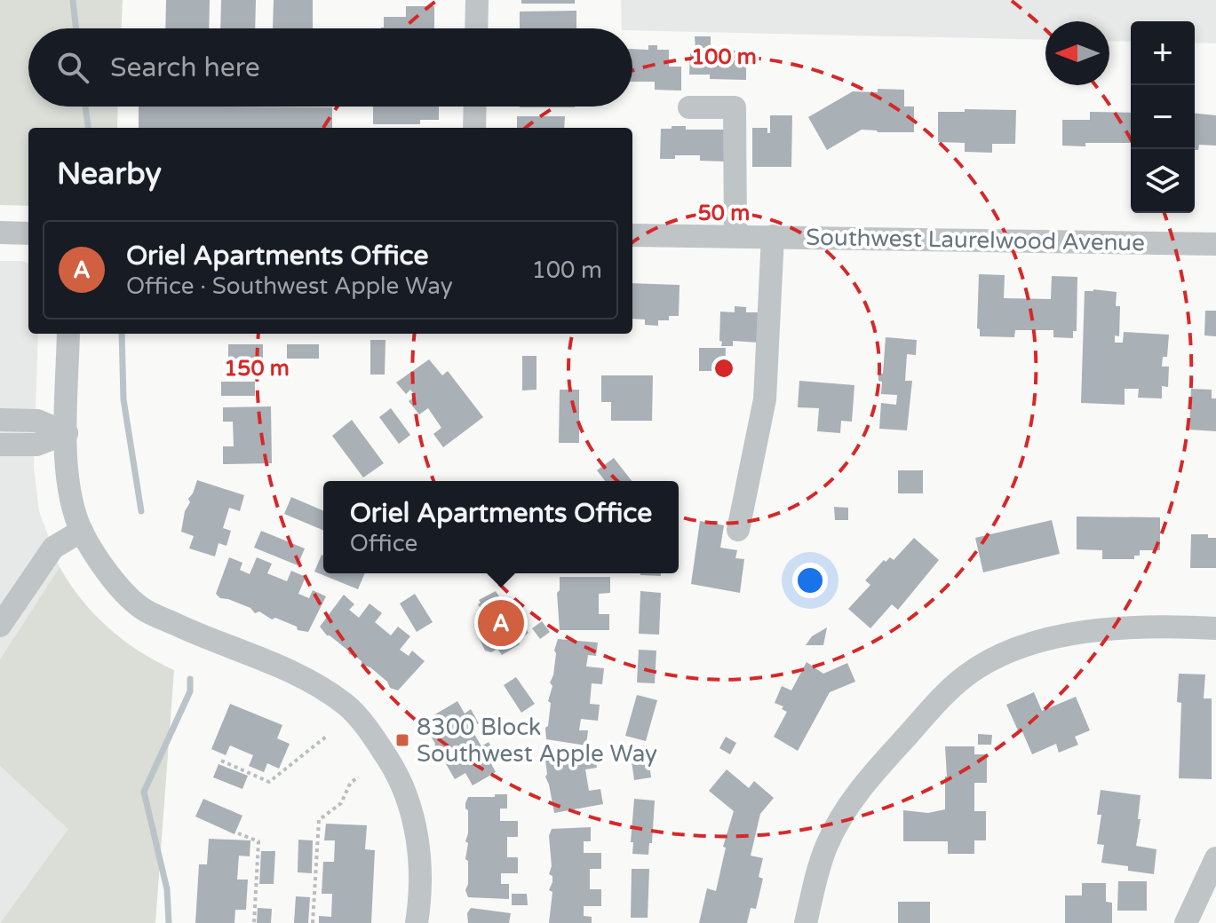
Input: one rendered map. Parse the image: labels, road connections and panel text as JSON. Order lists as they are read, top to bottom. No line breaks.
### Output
{"streets":{"street":["Southwest Laurelwood Avenue"]},"places":{"transit":["8300 Block Southwest Apple Way"]},"north":"left","page":{"map_buttons":["+","−"],"search":"Search here","heading":"Nearby","list":[{"mark":"A","name":"Oriel Apartments Office","note":"Office · Southwest Apple Way","value":"100 m"}],"popup":["Oriel Apartments Office","Office"],"pins":"A"},"rings":["100 m","50 m","150 m"]}
